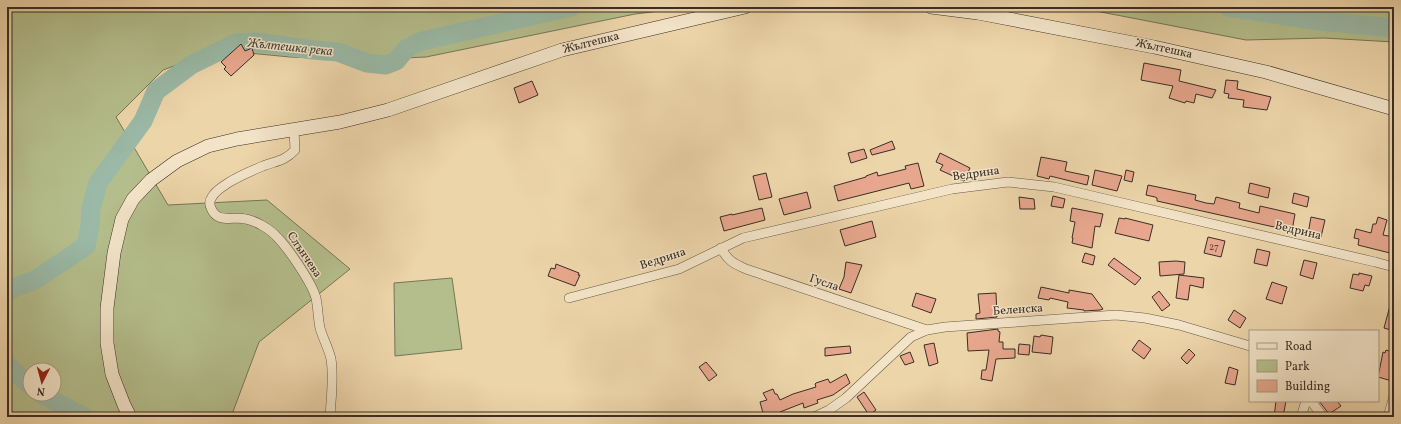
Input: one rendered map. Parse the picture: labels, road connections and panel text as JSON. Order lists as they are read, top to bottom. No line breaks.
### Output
{"streets":{"main road":["Жълтешка"],"street":["Ведрина","Слънчева","Гусла","Беленска"]},"crossings":[["Жълтешка","Слънчева"],["Ведрина","Гусла"],["Гусла","Беленска"]],"water":["Жълтешка река"],"house_numbers":["27"],"legend":["Road","Park","Building"],"north":"bottom"}
